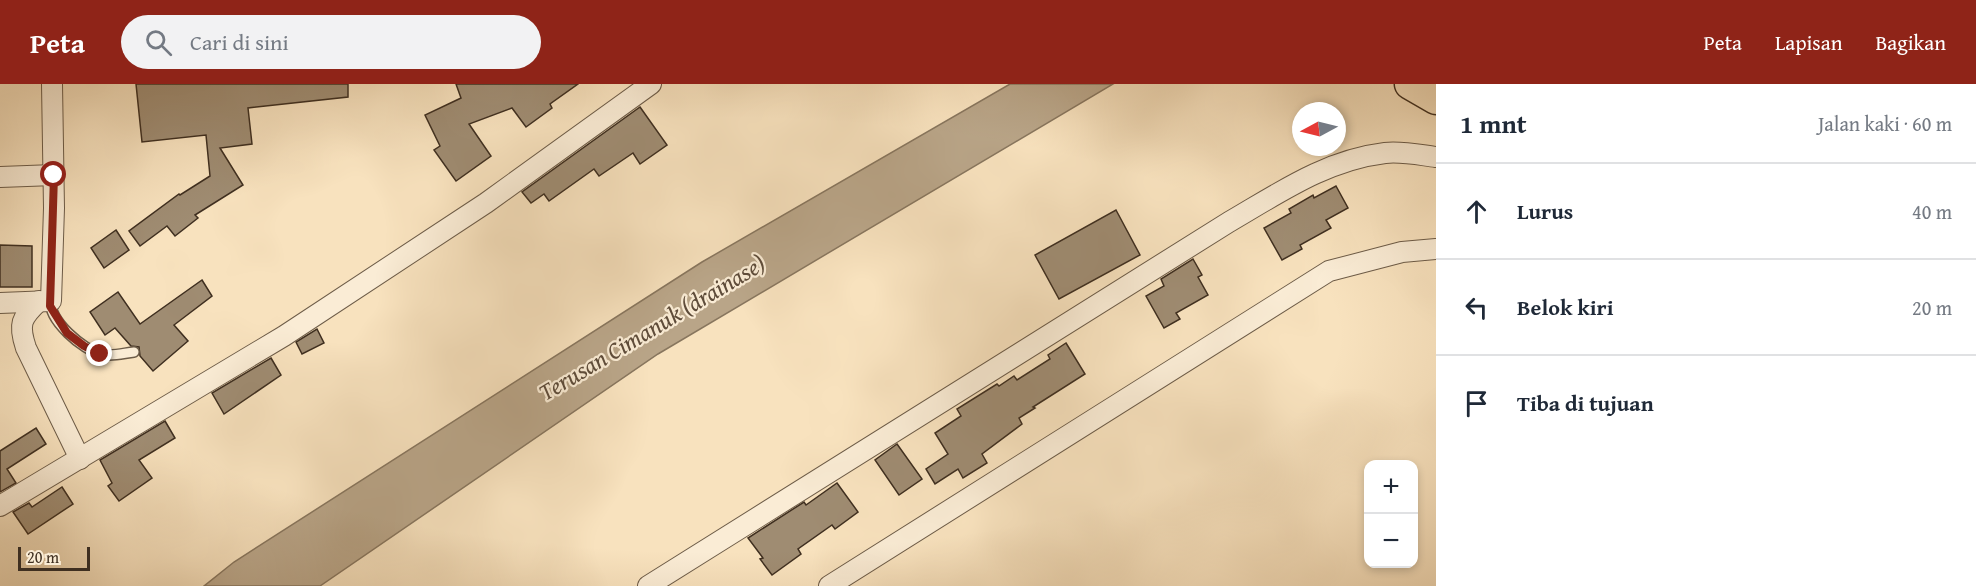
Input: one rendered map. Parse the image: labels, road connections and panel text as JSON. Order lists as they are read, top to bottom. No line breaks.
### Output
{"water":["Terusan Cimanuk (drainase)"],"scale_bar":"20 m","north":"left","page":{"header":"Peta","search":"Cari di sini","nav":["Peta","Lapisan","Bagikan"],"heading":["1 mnt","Jalan kaki · 60 m"],"list":[["Lurus","40 m"],["Belok kiri","20 m"],"Tiba di tujuan"],"map_buttons":["+","−"],"scale":"20 m"}}
